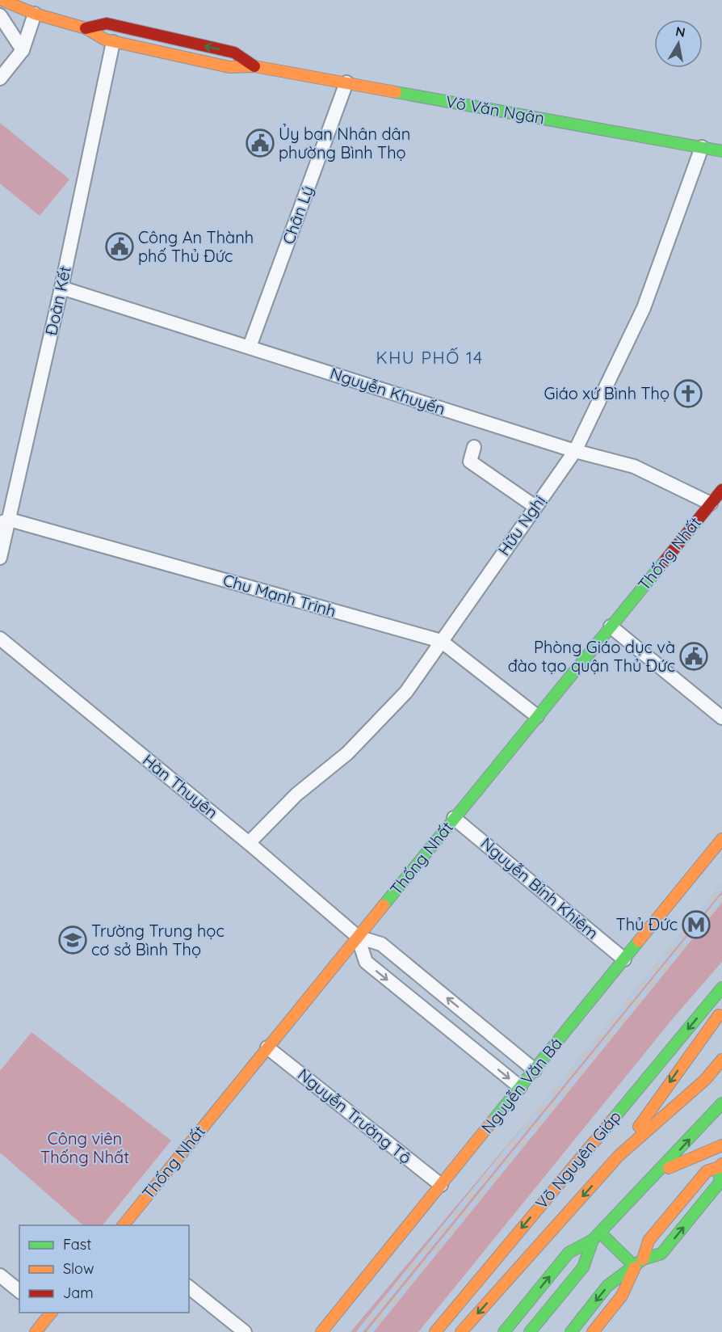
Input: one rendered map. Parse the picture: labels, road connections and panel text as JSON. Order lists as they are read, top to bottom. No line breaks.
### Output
{"streets":{"main road":["Võ Văn Ngân","Thống Nhất","Nguyễn Văn Bá","Võ Nguyên Giáp"],"street":["Chân Lý","Đoàn Kết","Nguyễn Khuyến","Hữu Nghị","Chu Mạnh Trinh","Hàn Thuyên","Nguyễn Bỉnh Khiêm","Nguyễn Trường Tộ"]},"crossings":[["Võ Văn Ngân","Chân Lý"],["Võ Văn Ngân","Hữu Nghị"],["Chân Lý","Nguyễn Khuyến"],["Đoàn Kết","Nguyễn Khuyến"],["Đoàn Kết","Chu Mạnh Trinh"],["Nguyễn Khuyến","Hữu Nghị"],["Nguyễn Khuyến","Thống Nhất"],["Hữu Nghị","Chu Mạnh Trinh"],["Hữu Nghị","Hàn Thuyên"],["Thống Nhất","Chu Mạnh Trinh"],["Thống Nhất","Hàn Thuyên"],["Thống Nhất","Nguyễn Bỉnh Khiêm"],["Thống Nhất","Nguyễn Trường Tộ"],["Hàn Thuyên","Nguyễn Văn Bá"],["Nguyễn Bỉnh Khiêm","Nguyễn Văn Bá"],["Nguyễn Văn Bá","Nguyễn Trường Tộ"]],"districts":["KHU PHỐ 14"],"parks":["Công viên Thống Nhất"],"places":{"public building":["Ủy ban Nhân dân phường Bình Thọ","Công An Thành phố Thủ Đức","Phòng Giáo dục và đào tạo quận Thủ Đức"],"church":["Giáo xứ Bình Thọ"],"metro station":["Thủ Đức"],"school or university":["Trường Trung học cơ sở Bình Thọ"]},"legend":["Fast","Slow","Jam"],"north":"top"}
